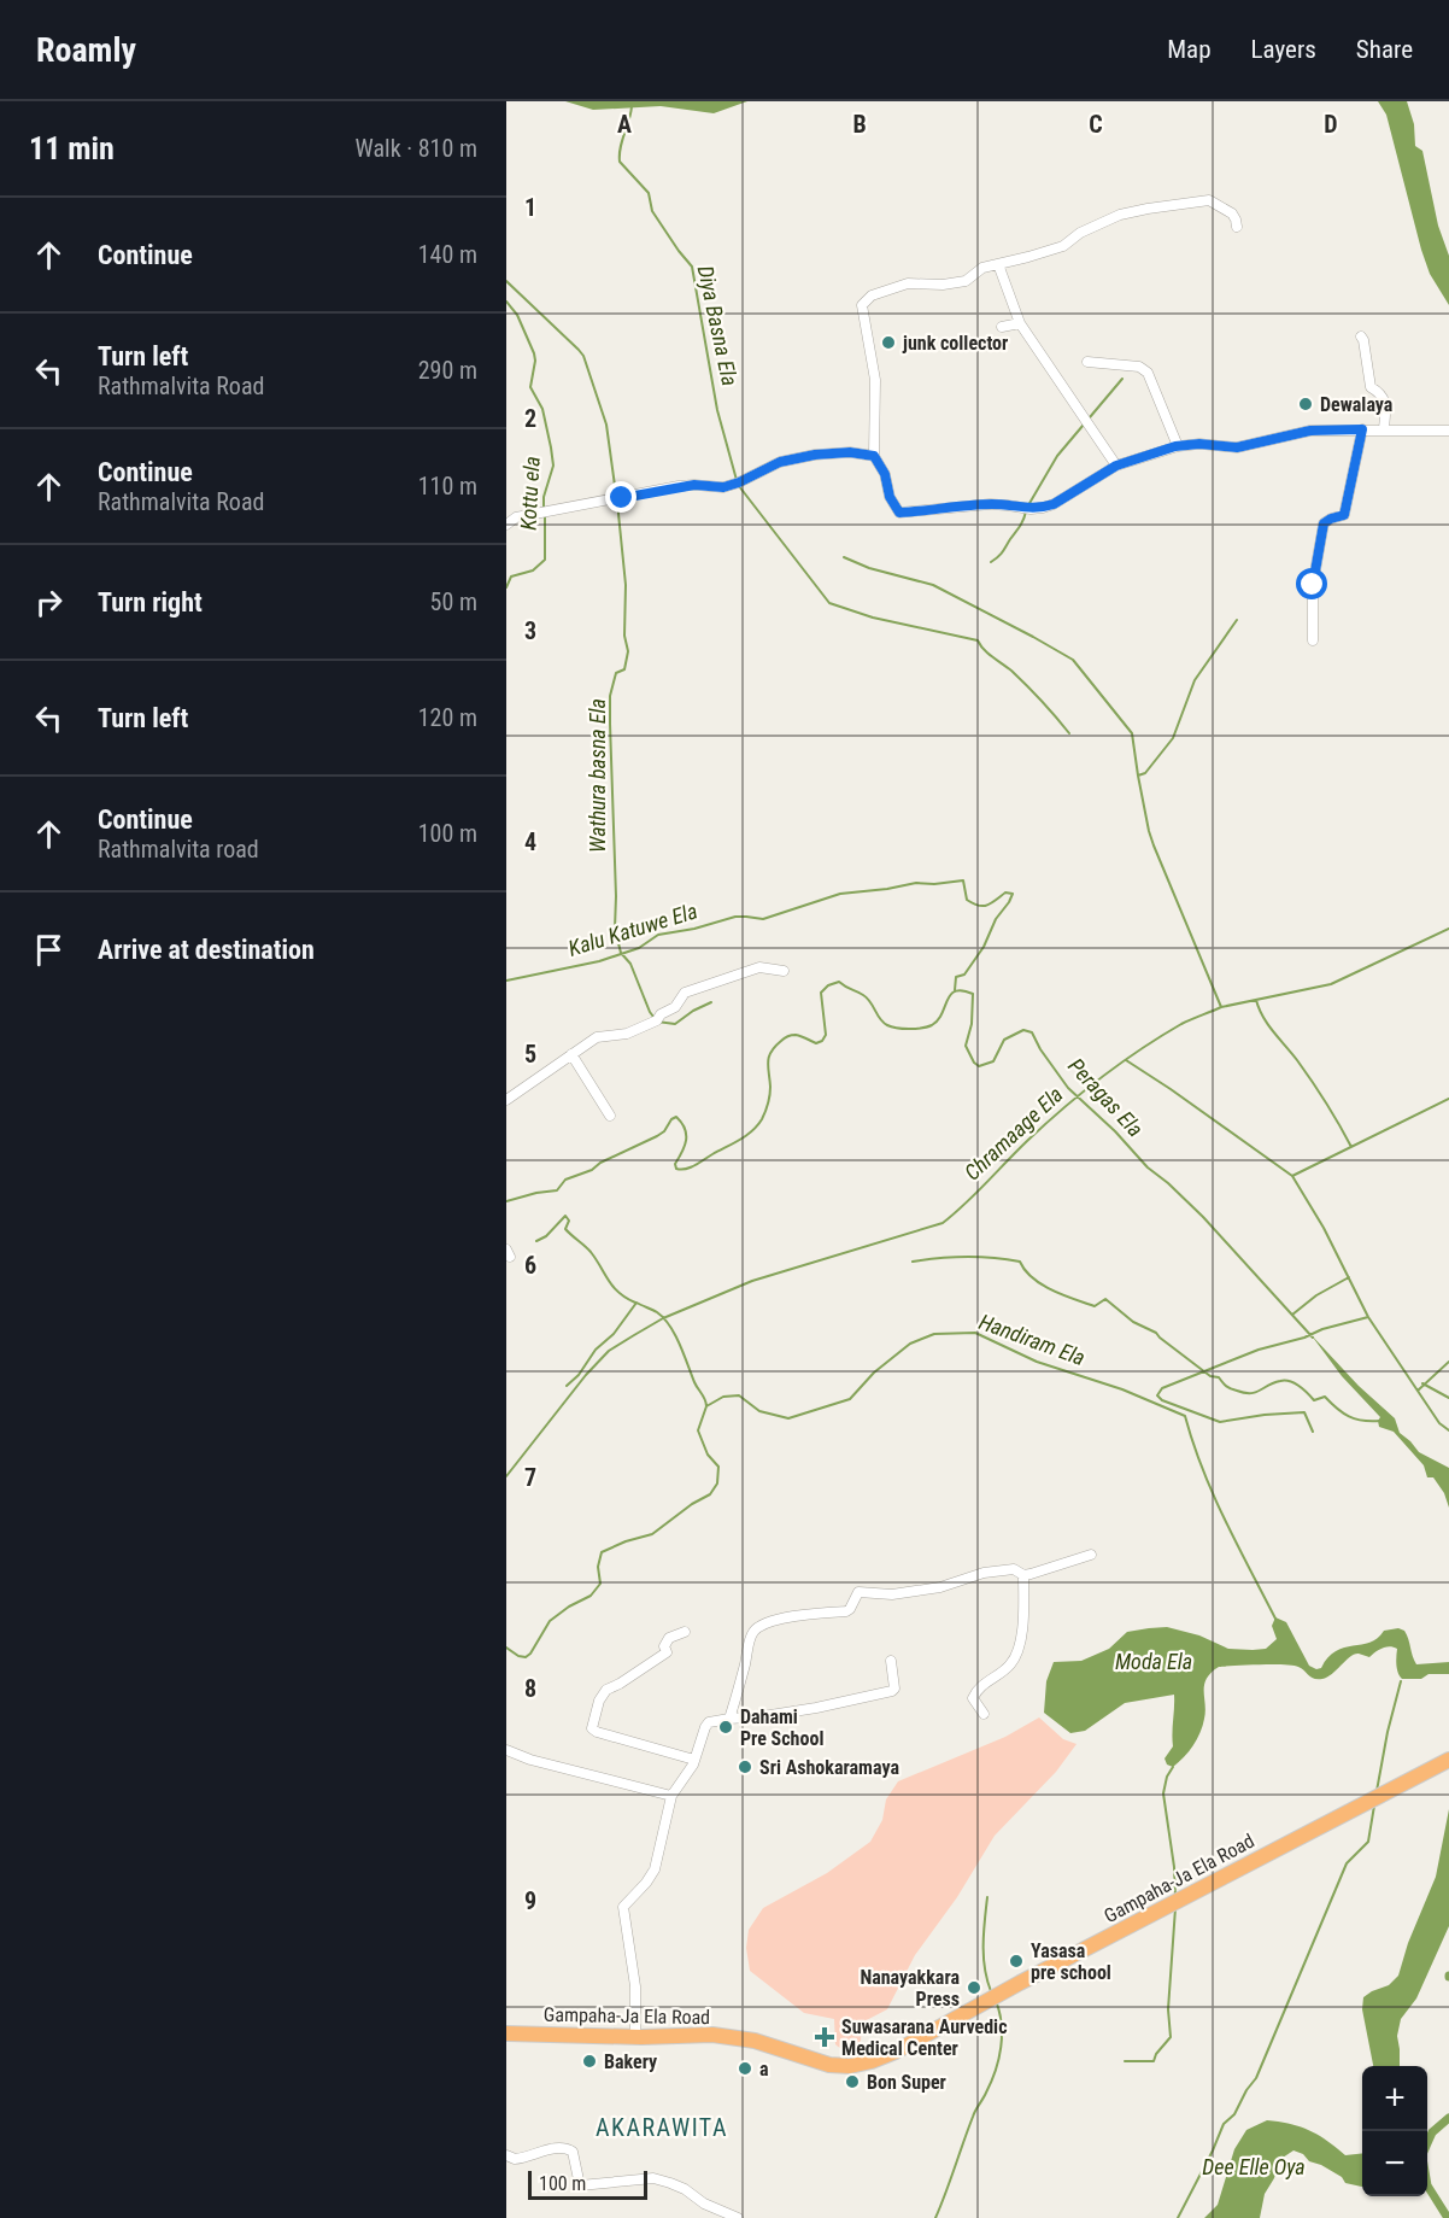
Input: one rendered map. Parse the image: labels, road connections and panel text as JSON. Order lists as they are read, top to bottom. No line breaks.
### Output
{"streets":{"highway":["Gampaha-Ja Ela Road"]},"districts":["AKARAWITA"],"water":["Diya Basna Ela","Kottu ela","Wathura basna Ela","Kalu Katuwe Ela","Peragas Ela","Chramaage Ela","Handiram Ela","Moda Ela","Dee Elle Oya"],"places":{"other":["junk collector","Dewalaya","Dahami Pre School","Sri Ashokaramaya","Yasasa pre school","Nanayakkara Press","Bakery","a","Bon Super"],"health":["Suwasarana Aurvedic Medical Center"]},"scale_bar":"100 m","page":{"header":"Roamly","nav":["Map","Layers","Share"],"heading":["11 min","Walk · 810 m"],"list":[["Continue","140 m"],["Turn left","Rathmalvita Road","290 m"],["Continue","Rathmalvita Road","110 m"],["Turn right","50 m"],["Turn left","120 m"],["Continue","Rathmalvita road","100 m"],"Arrive at destination"],"map_buttons":["+","−"],"scale":"100 m"},"grid":{"columns":["A","B","C","D"],"rows":["1","2","3","4","5","6","7","8","9"]}}
